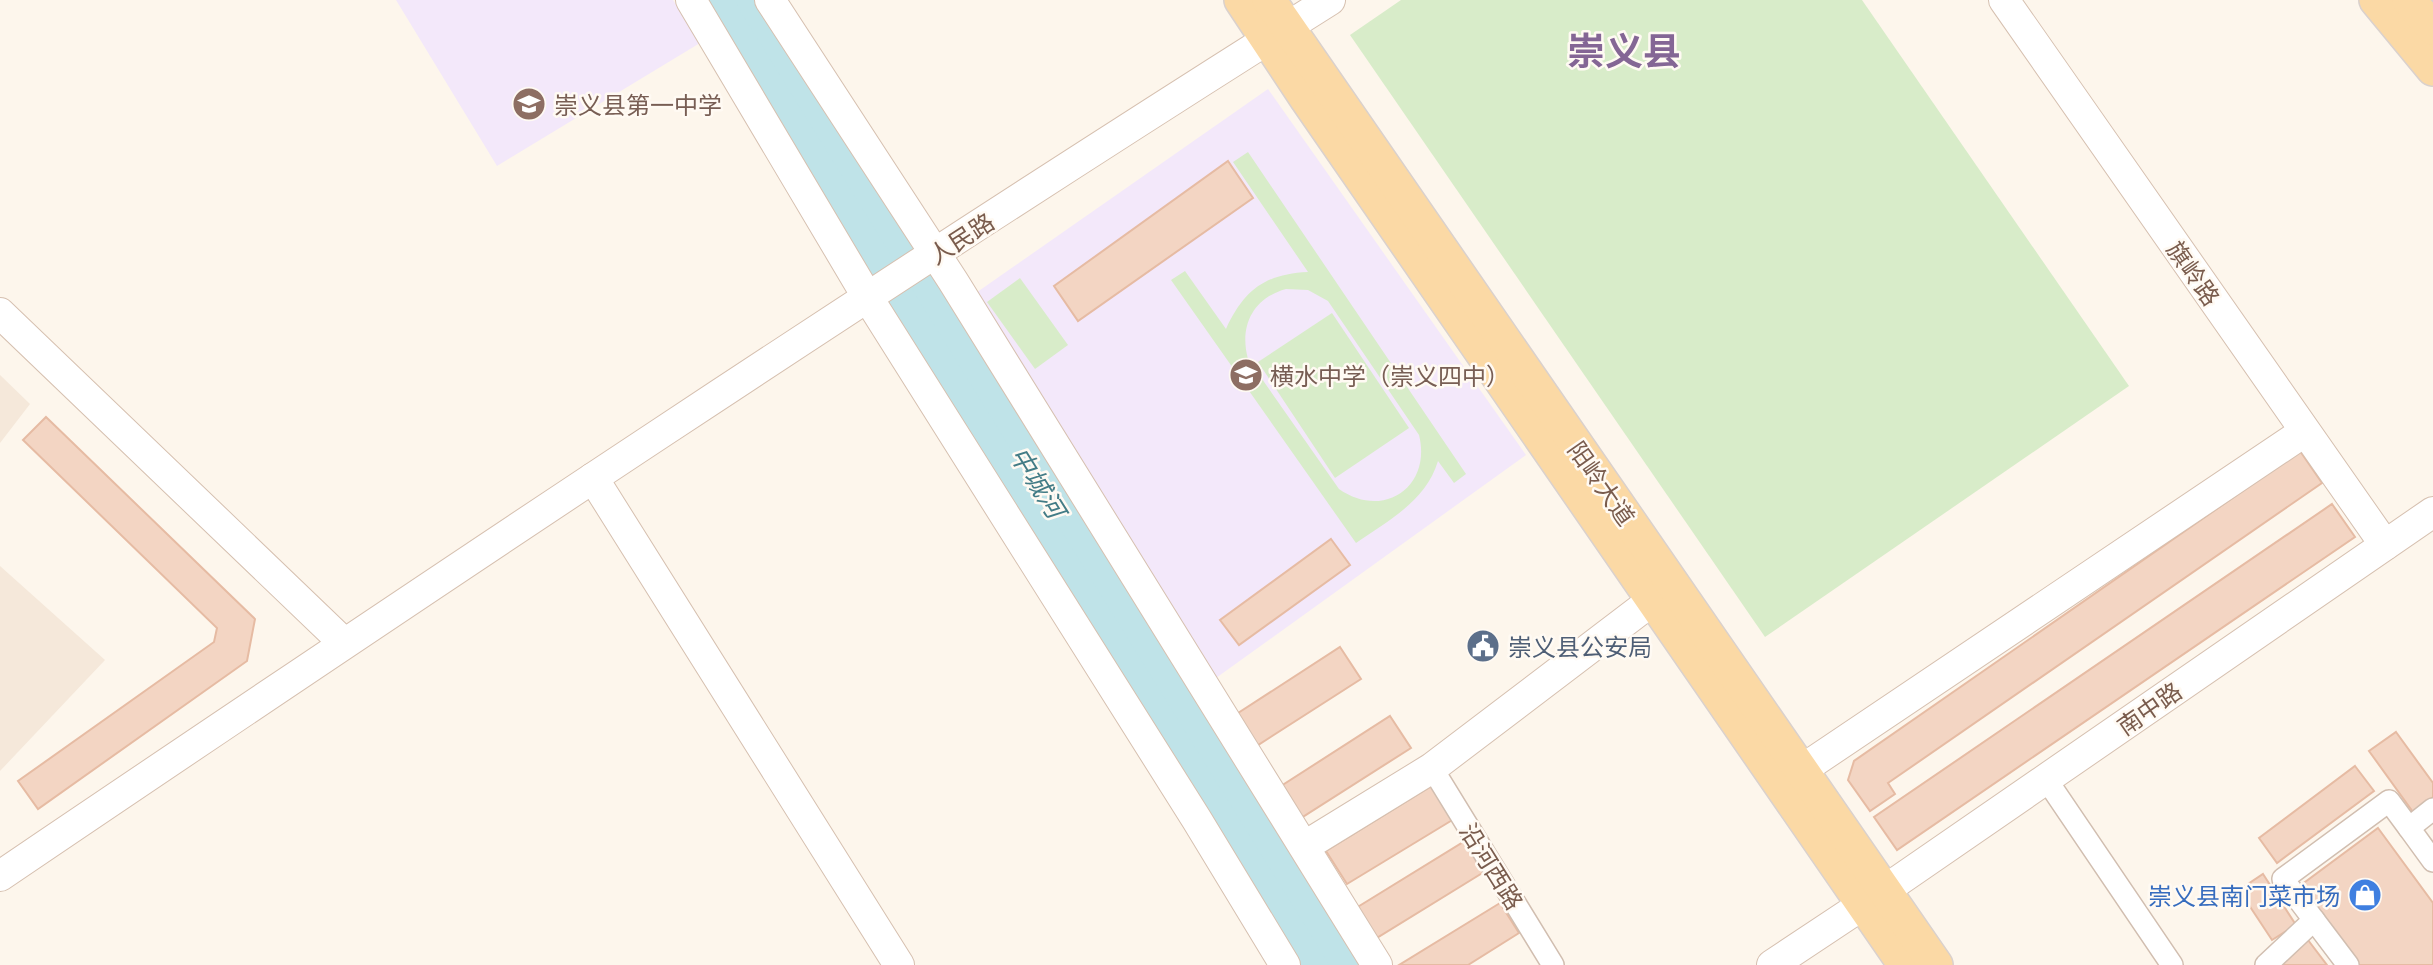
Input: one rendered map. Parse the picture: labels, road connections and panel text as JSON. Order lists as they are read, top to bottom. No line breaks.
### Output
{"streets":{"main road":["阳岭大道"],"street":["人民路","旗岭路","南中路","沿河西路"]},"crossings":[["人民路","阳岭大道"],["旗岭路","南中路"],["阳岭大道","南中路"]],"districts":["崇义县"],"water":["中城河"],"places":{"school or university":["崇义县第一中学","横水中学（崇义四中）"],"public building":["崇义县公安局"],"shop":["崇义县南门菜市场"]}}
